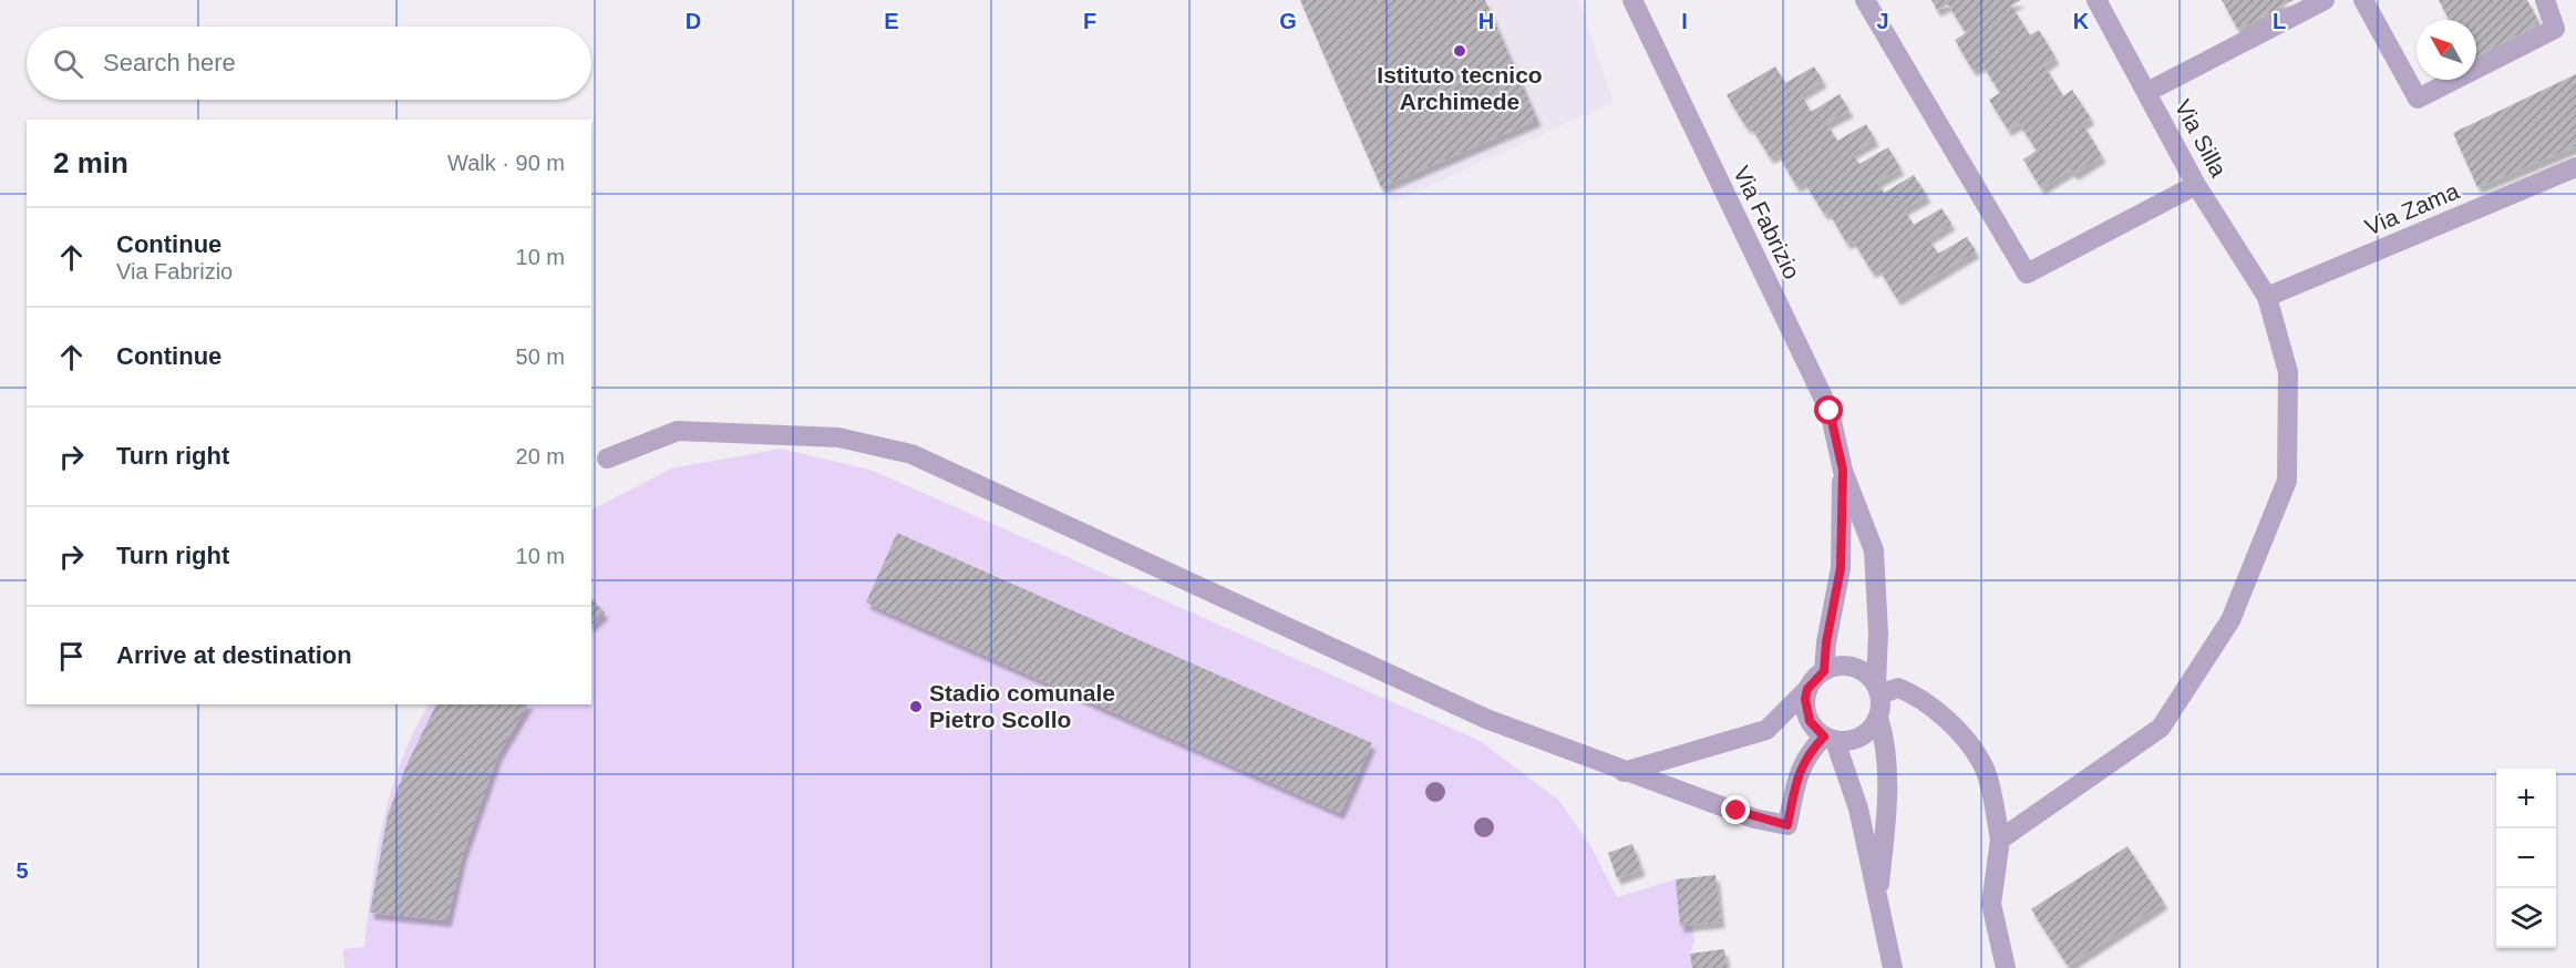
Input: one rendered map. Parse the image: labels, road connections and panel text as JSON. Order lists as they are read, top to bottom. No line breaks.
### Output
{"streets":{"street":["Via Silla","Via Zama","Via Fabrizio"]},"crossings":[["Via Silla","Via Zama"]],"places":["Istituto tecnico Archimede","Stadio comunale Pietro Scollo"],"north":"top left","page":{"search":"Search here","heading":["2 min","Walk · 90 m"],"list":[["Continue","Via Fabrizio","10 m"],["Continue","50 m"],["Turn right","20 m"],["Turn right","10 m"],"Arrive at destination"],"map_buttons":["+","−"]},"grid":{"columns":["D","E","F","G","H","I","J","K","L"],"rows":["5"]}}
